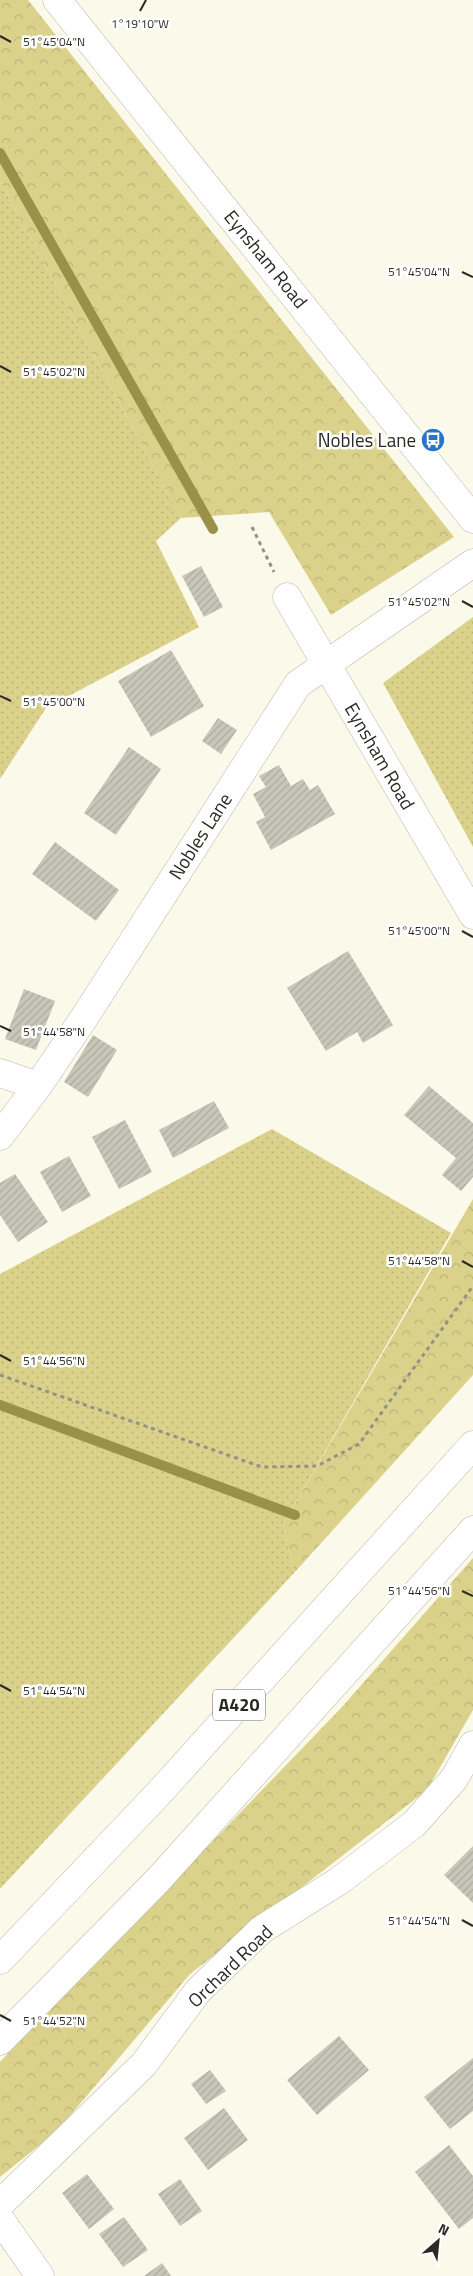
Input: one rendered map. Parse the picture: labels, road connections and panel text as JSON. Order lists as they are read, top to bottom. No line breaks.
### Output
{"streets":{"main road":["Eynsham Road","Nobles Lane","A420","Orchard Road"]},"crossings":[["Eynsham Road","Nobles Lane"]],"places":{"bus stop":["Nobles Lane"]},"north":"top right","coordinates":["1°19'10\"W","51°45'04\"N","51°45'02\"N","51°45'00\"N","51°44'58\"N","51°44'56\"N","51°44'54\"N","51°44'52\"N"]}
